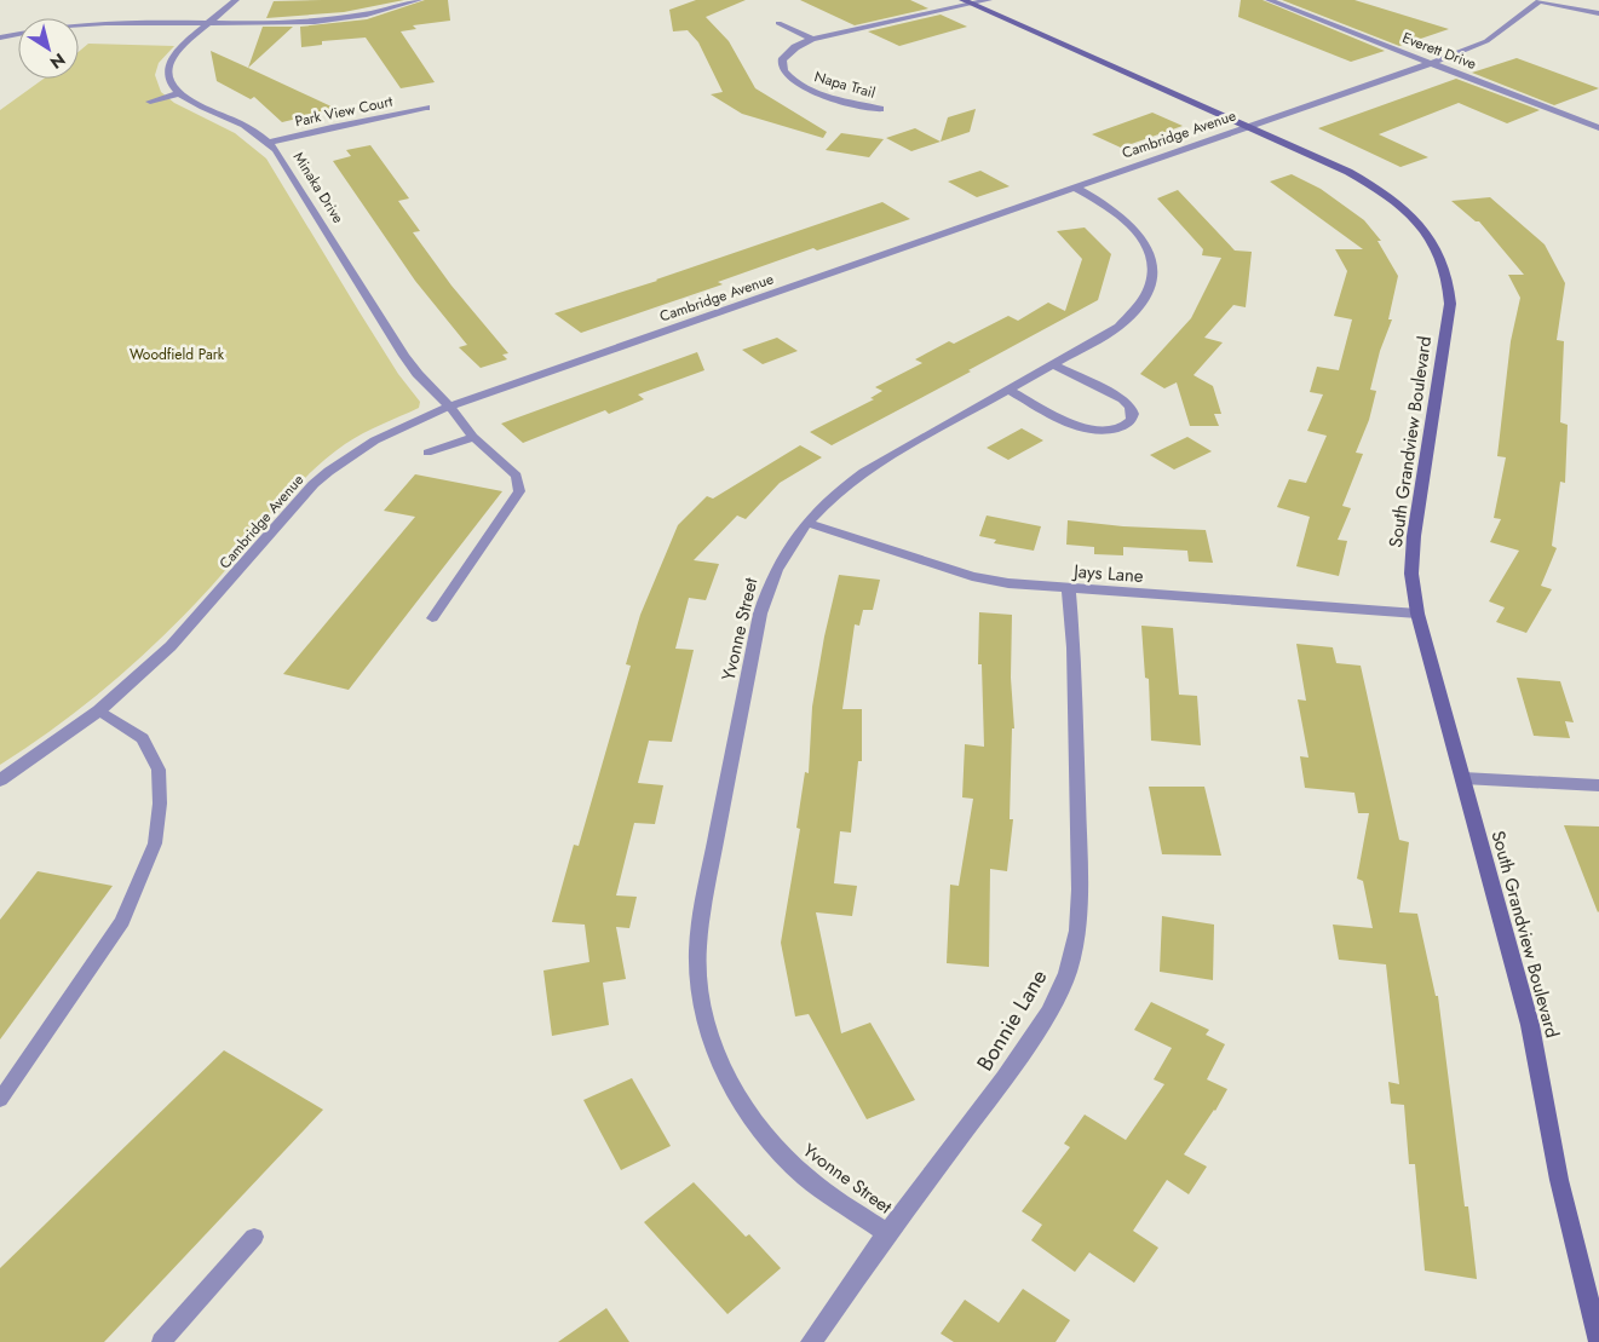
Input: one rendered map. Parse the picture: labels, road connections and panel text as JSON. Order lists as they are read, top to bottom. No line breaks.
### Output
{"streets":{"street":["Everett Drive","Napa Trail","Park View Court","Cambridge Avenue","Minaka Drive","South Grandview Boulevard","Jays Lane","Yvonne Street","Bonnie Lane"]},"crossings":[["Everett Drive","Cambridge Avenue"],["Napa Trail","South Grandview Boulevard"],["Park View Court","Minaka Drive"],["Cambridge Avenue","Minaka Drive"],["Cambridge Avenue","South Grandview Boulevard"],["Cambridge Avenue","Yvonne Street"],["South Grandview Boulevard","Jays Lane"],["Jays Lane","Yvonne Street"],["Jays Lane","Bonnie Lane"],["Yvonne Street","Bonnie Lane"]],"parks":["Woodfield Park"],"north":"bottom right"}
